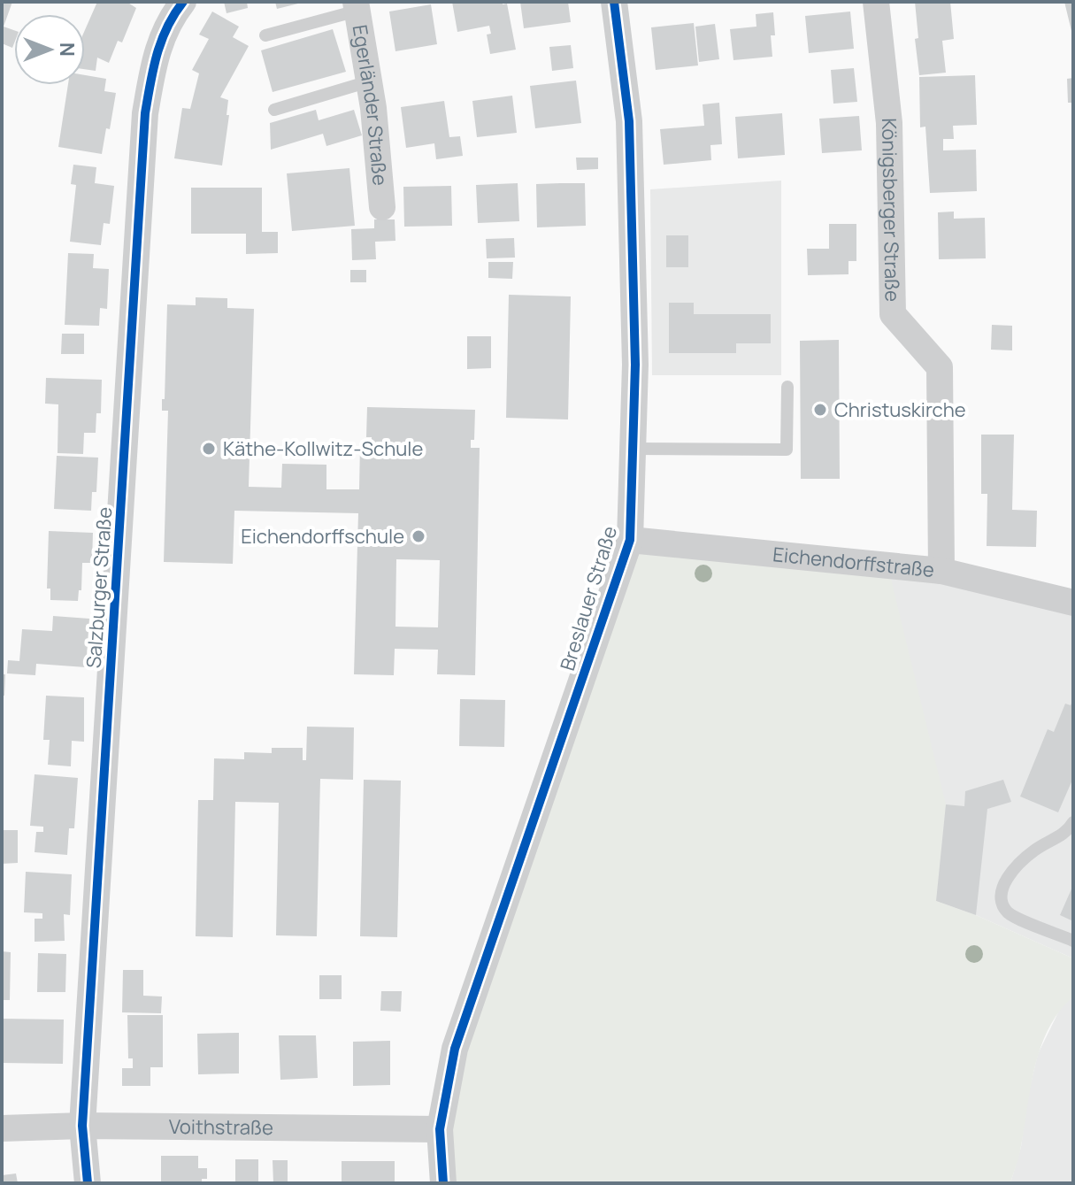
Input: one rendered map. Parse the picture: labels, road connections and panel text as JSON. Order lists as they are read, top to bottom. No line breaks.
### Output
{"streets":{"street":["Egerländer Straße","Königsberger Straße","Eichendorffstraße","Salzburger Straße","Breslauer Straße","Voithstraße"]},"crossings":[["Königsberger Straße","Eichendorffstraße"],["Eichendorffstraße","Breslauer Straße"],["Salzburger Straße","Voithstraße"],["Breslauer Straße","Voithstraße"]],"places":["Christuskirche","Käthe-Kollwitz-Schule","Eichendorffschule"],"north":"right"}
